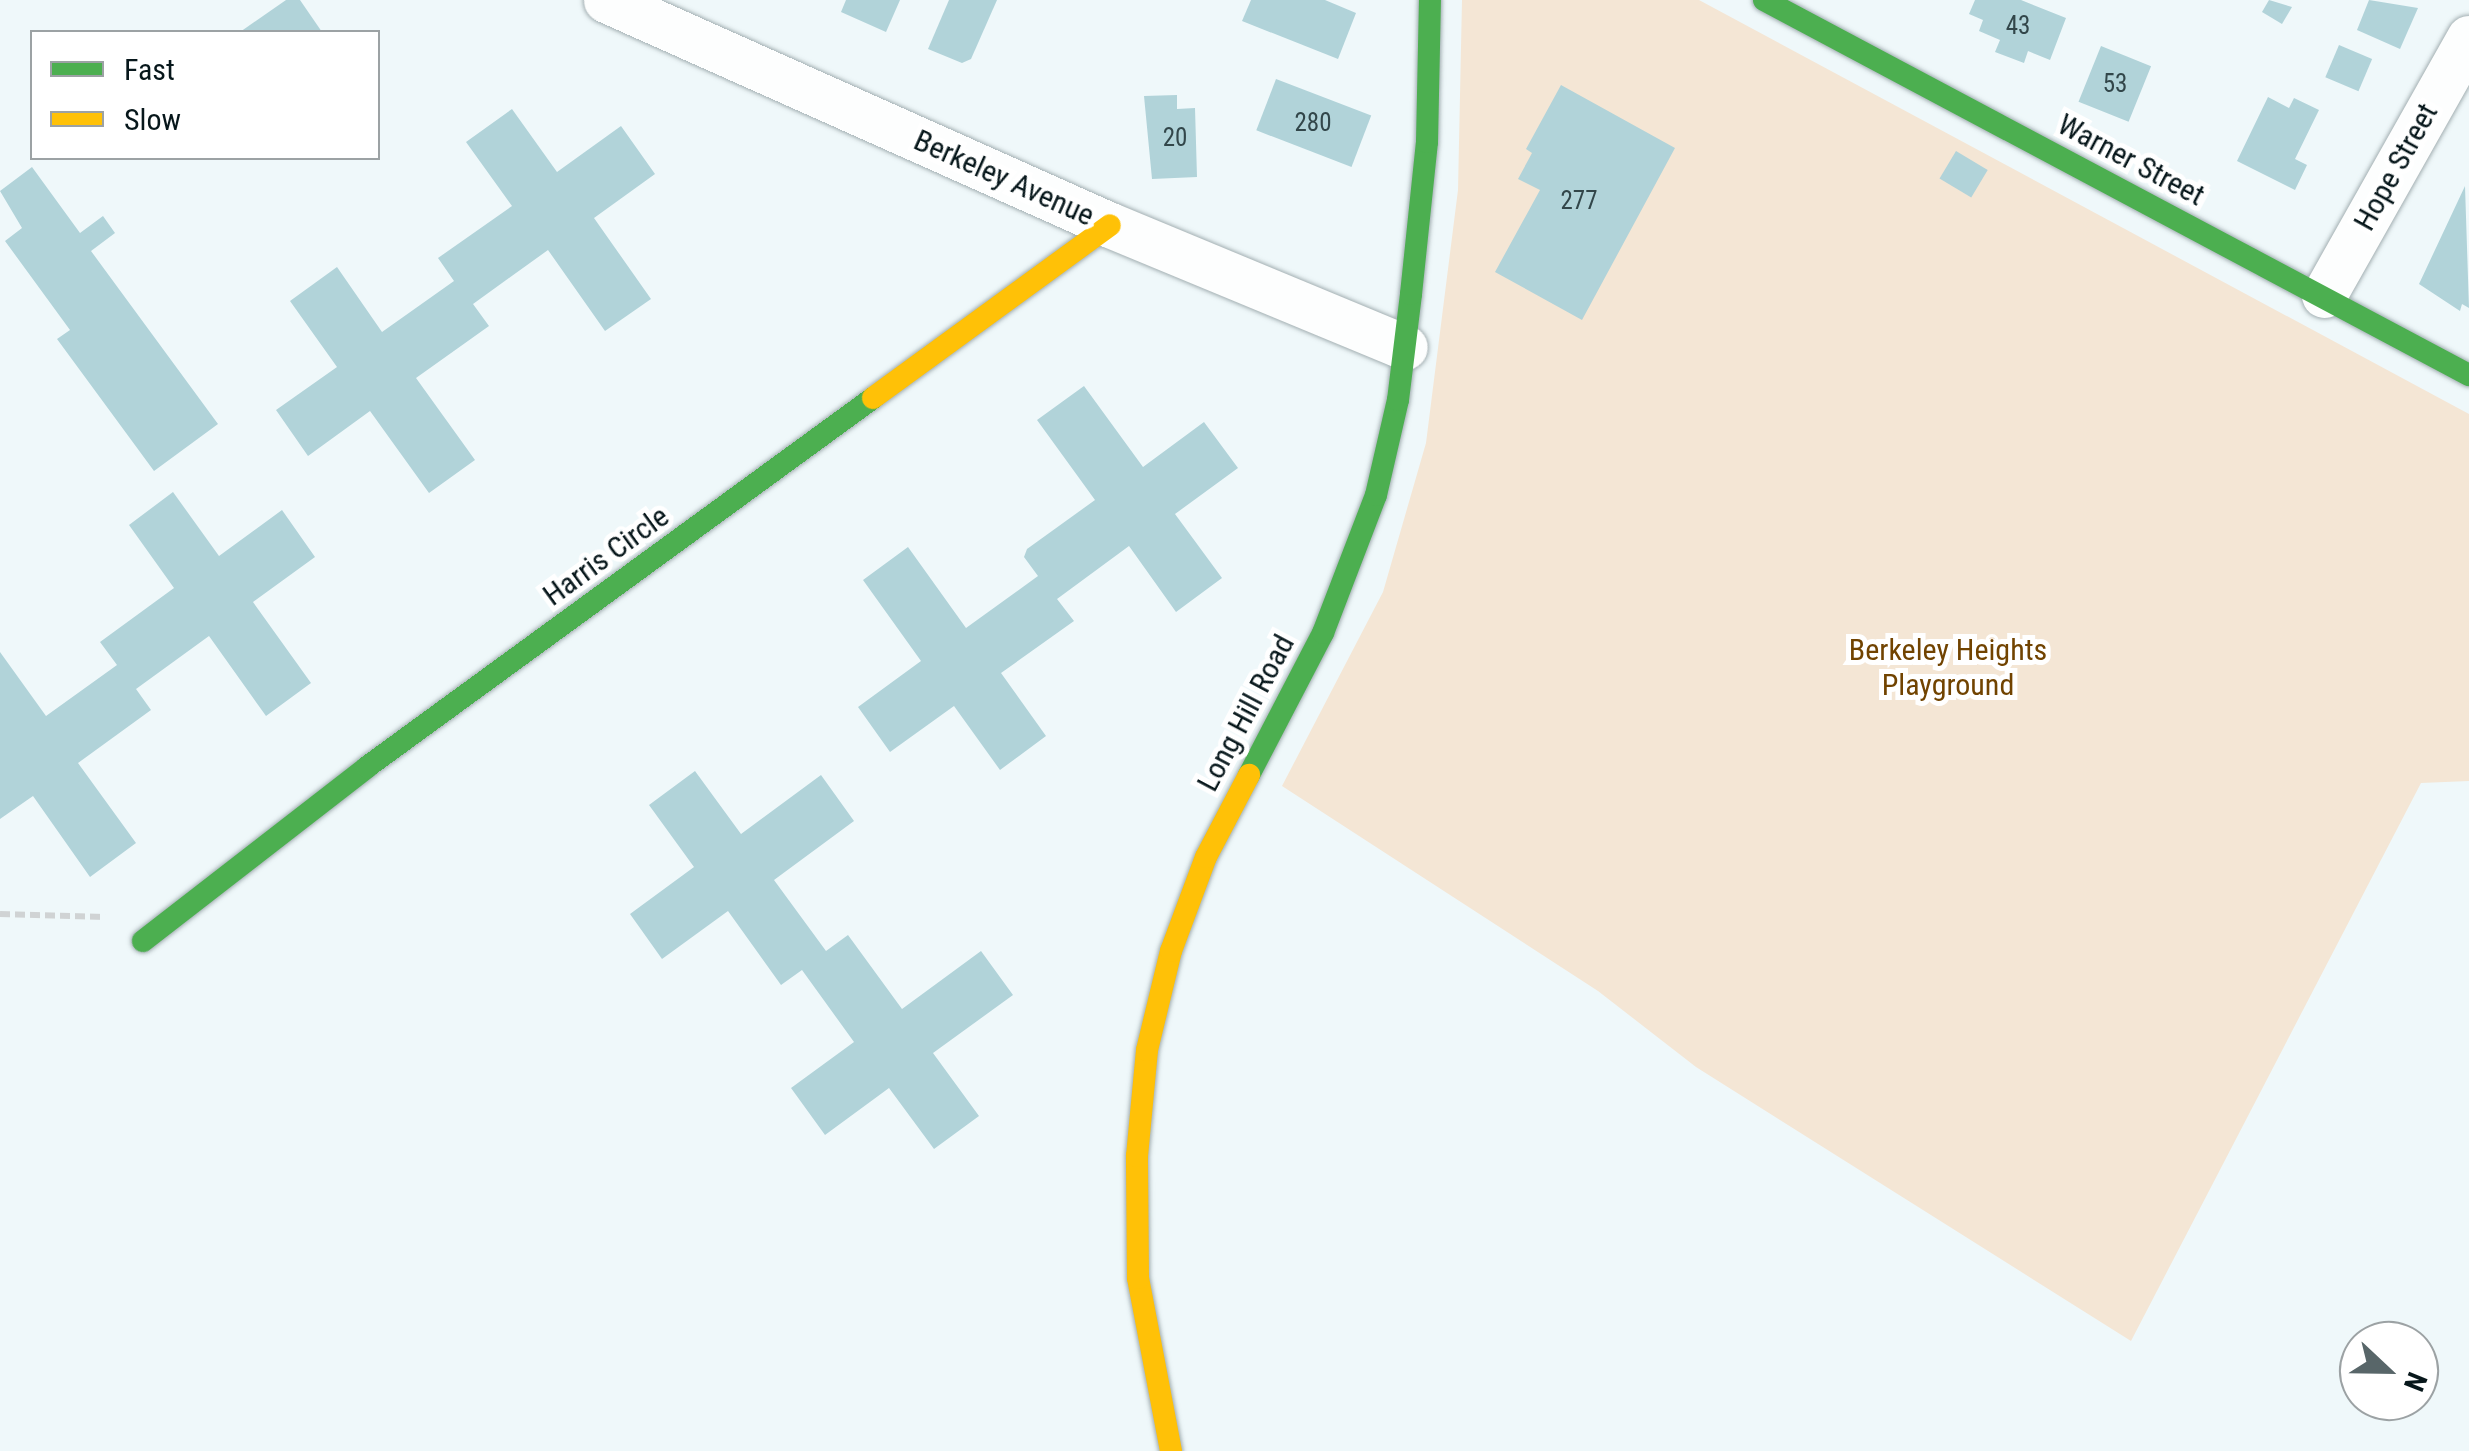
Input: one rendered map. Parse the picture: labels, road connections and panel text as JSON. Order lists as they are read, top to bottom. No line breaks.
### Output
{"streets":{"street":["Warner Street","Hope Street","Berkeley Avenue","Harris Circle","Long Hill Road"]},"crossings":[["Warner Street","Hope Street"],["Berkeley Avenue","Harris Circle"],["Berkeley Avenue","Long Hill Road"]],"parks":["Berkeley Heights Playground"],"house_numbers":["43","53","280","20","277"],"legend":["Fast","Slow"],"north":"right"}
